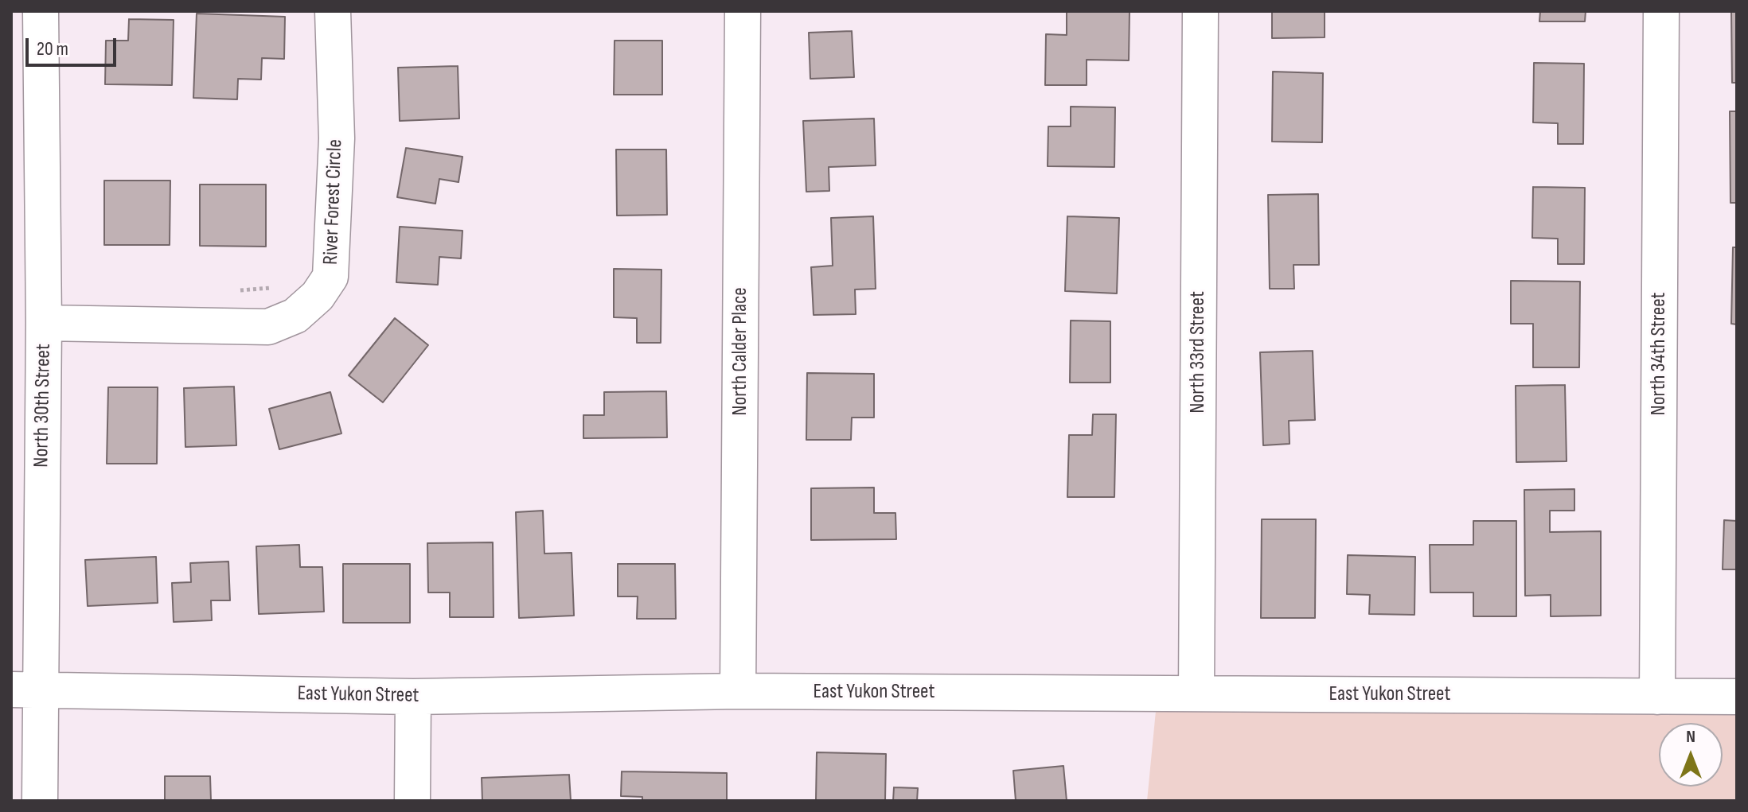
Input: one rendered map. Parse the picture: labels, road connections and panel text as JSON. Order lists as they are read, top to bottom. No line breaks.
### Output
{"streets":{"street":["River Forest Circle","North Calder Place","North 33rd Street","North 34th Street","North 30th Street","East Yukon Street"]},"crossings":[["River Forest Circle","North 30th Street"],["North Calder Place","East Yukon Street"],["North 33rd Street","East Yukon Street"],["North 34th Street","East Yukon Street"],["North 30th Street","East Yukon Street"]],"scale_bar":"20 m","north":"top"}
